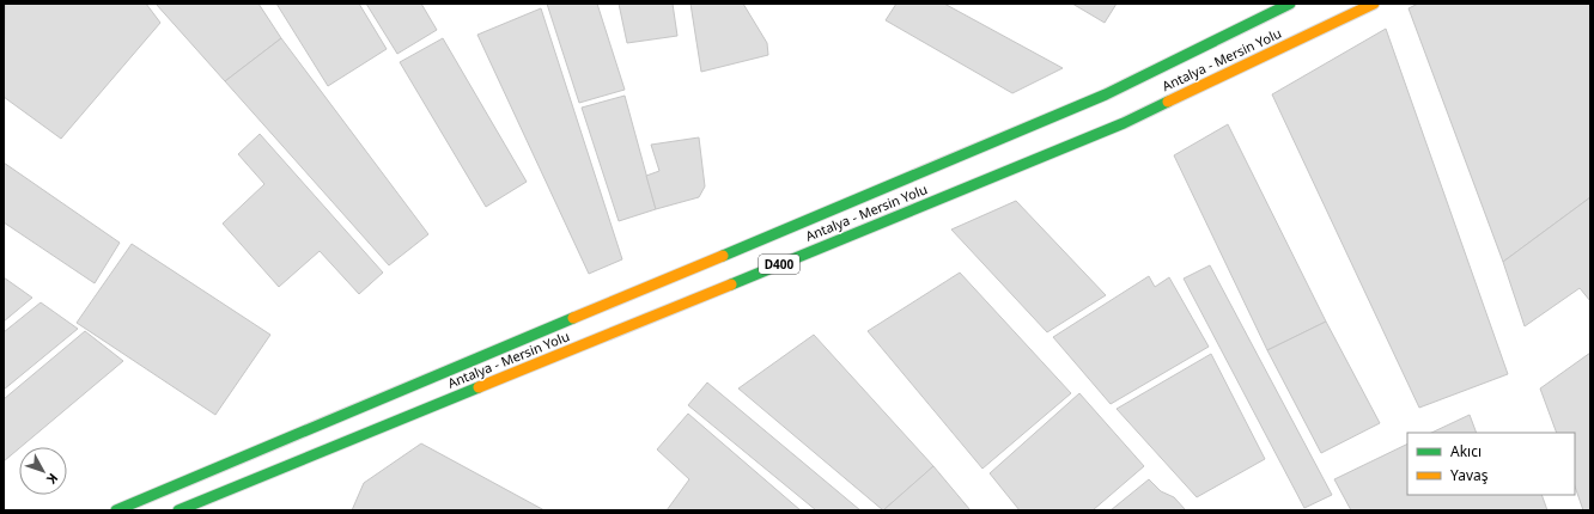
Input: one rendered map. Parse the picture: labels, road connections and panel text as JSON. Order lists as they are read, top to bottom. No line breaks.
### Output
{"streets":{"highway":["Antalya - Mersin Yolu","D400"]},"legend":["Akıcı","Yavaş"],"north":"bottom right"}
